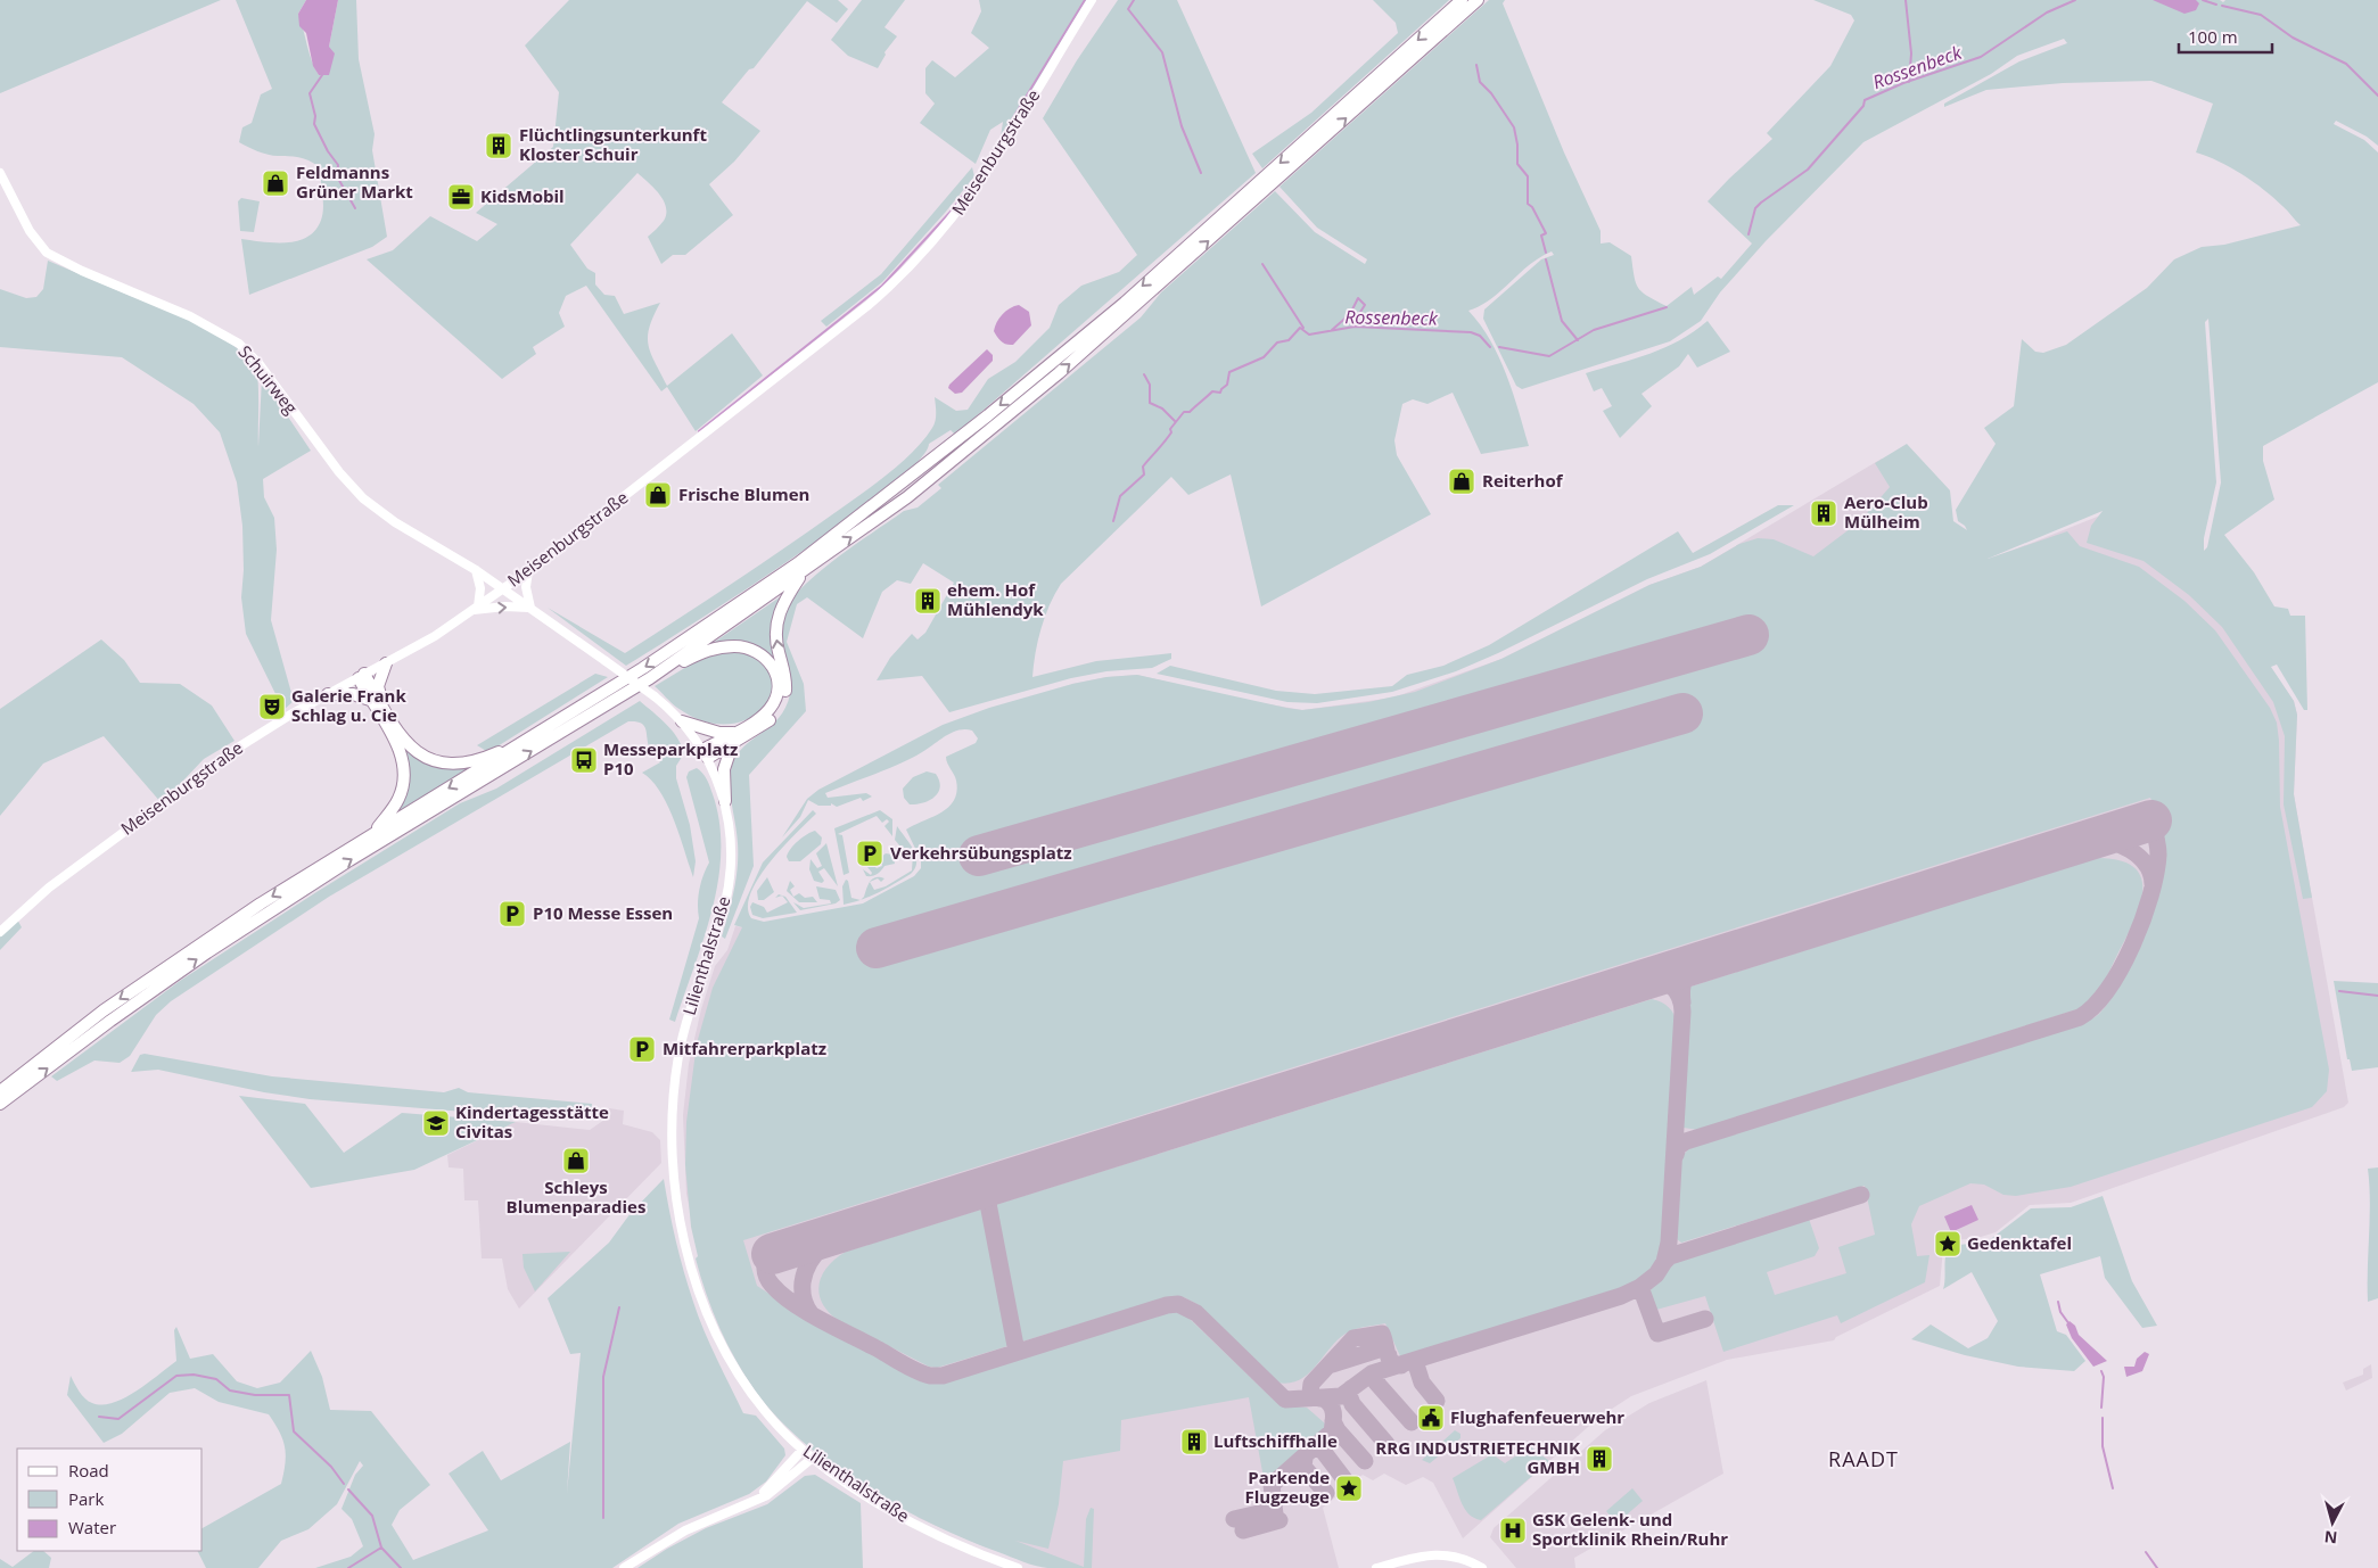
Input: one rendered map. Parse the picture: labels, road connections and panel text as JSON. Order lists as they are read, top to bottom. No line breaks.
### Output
{"streets":{"main road":["Meisenburgstraße","Schuirweg","Lilienthalstraße"]},"crossings":[["Meisenburgstraße","Schuirweg"],["Meisenburgstraße","Lilienthalstraße"],["Schuirweg","Lilienthalstraße"]],"districts":["RAADT"],"water":["Rossenbeck"],"places":{"building":["Flüchtlingsunterkunft Kloster Schuir","Aero-Club Mülheim","ehem. Hof Mühlendyk","Luftschiffhalle","RRG INDUSTRIETECHNIK GMBH"],"shop":["Feldmanns Grüner Markt","Reiterhof","Frische Blumen","Schleys Blumenparadies"],"office":["KidsMobil"],"theatre":["Galerie Frank Schlag u. Cie"],"bus stop":["Messeparkplatz P10"],"parking":["Verkehrsübungsplatz","P10 Messe Essen","Mitfahrerparkplatz"],"school or university":["Kindertagesstätte Civitas"],"place":["Gedenktafel","Parkende Flugzeuge"],"public building":["Flughafenfeuerwehr"],"hospital":["GSK Gelenk- und Sportklinik Rhein/Ruhr"]},"legend":["Road","Park","Water"],"scale_bar":"100 m","north":"bottom"}
